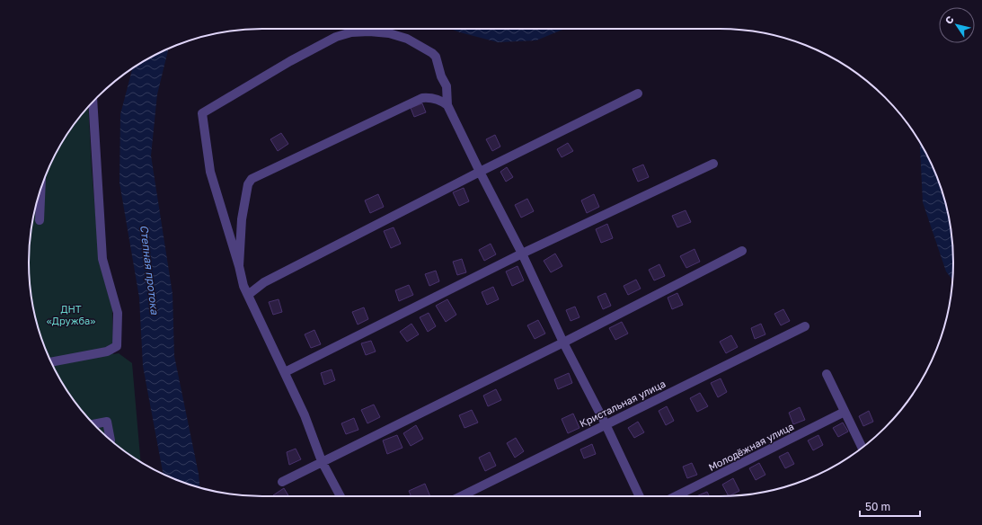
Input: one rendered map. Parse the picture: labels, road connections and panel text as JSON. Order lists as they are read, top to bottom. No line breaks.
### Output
{"streets":{"street":["Кристальная улица","Молодёжная улица"]},"water":["Степная протока"],"parks":["ДНТ «Дружба»"],"scale_bar":"50 m","north":"top left"}
